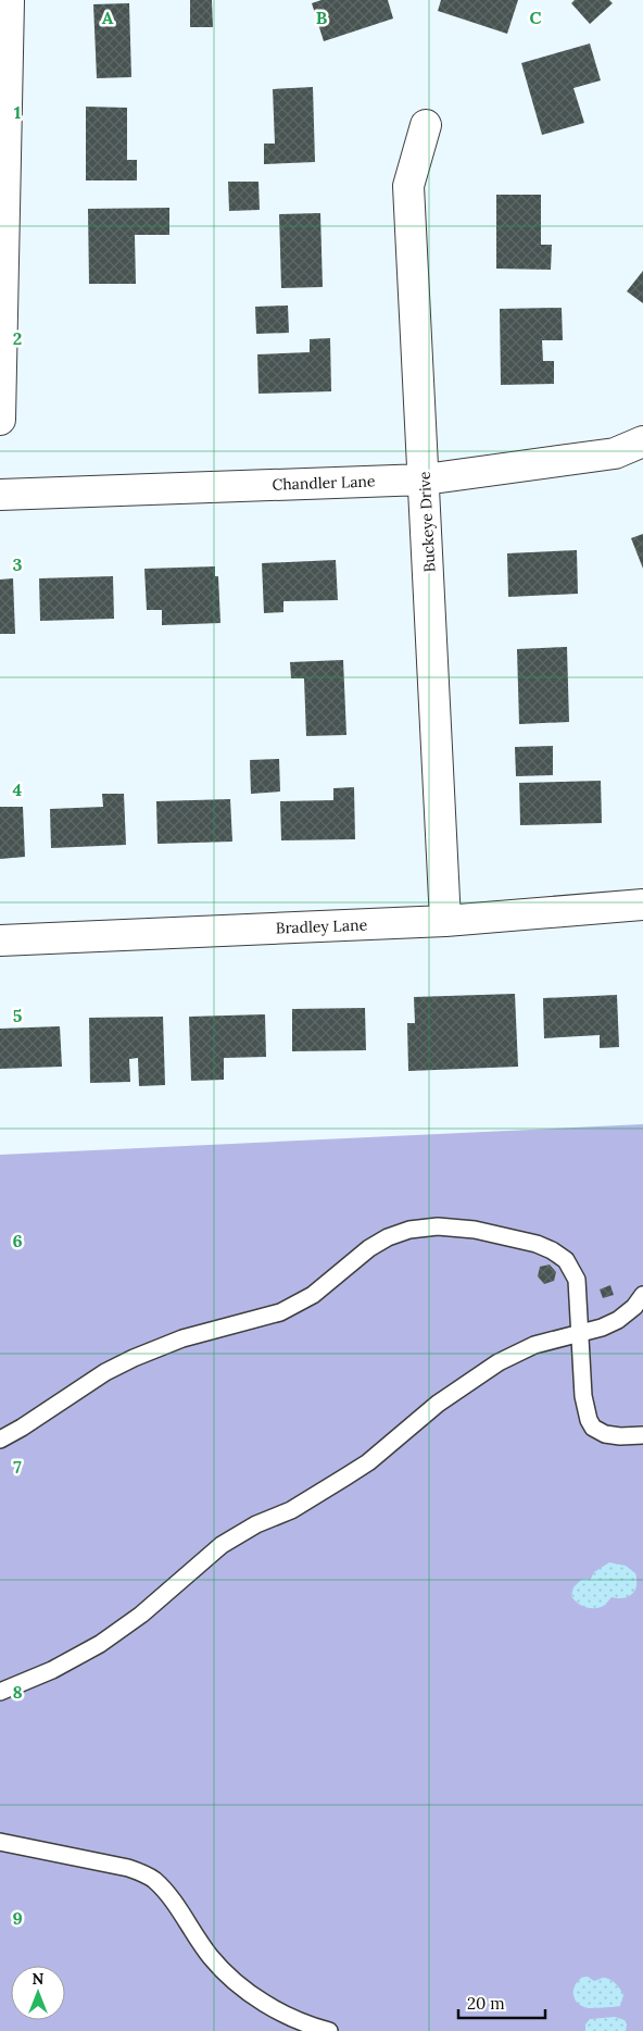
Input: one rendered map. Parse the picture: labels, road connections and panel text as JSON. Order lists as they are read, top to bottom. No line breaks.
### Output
{"streets":{"street":["Chandler Lane","Buckeye Drive","Bradley Lane"]},"crossings":[["Chandler Lane","Buckeye Drive"],["Buckeye Drive","Bradley Lane"]],"scale_bar":"20 m","north":"top","grid":{"columns":["A","B","C"],"rows":["1","2","3","4","5","6","7","8","9"]}}
